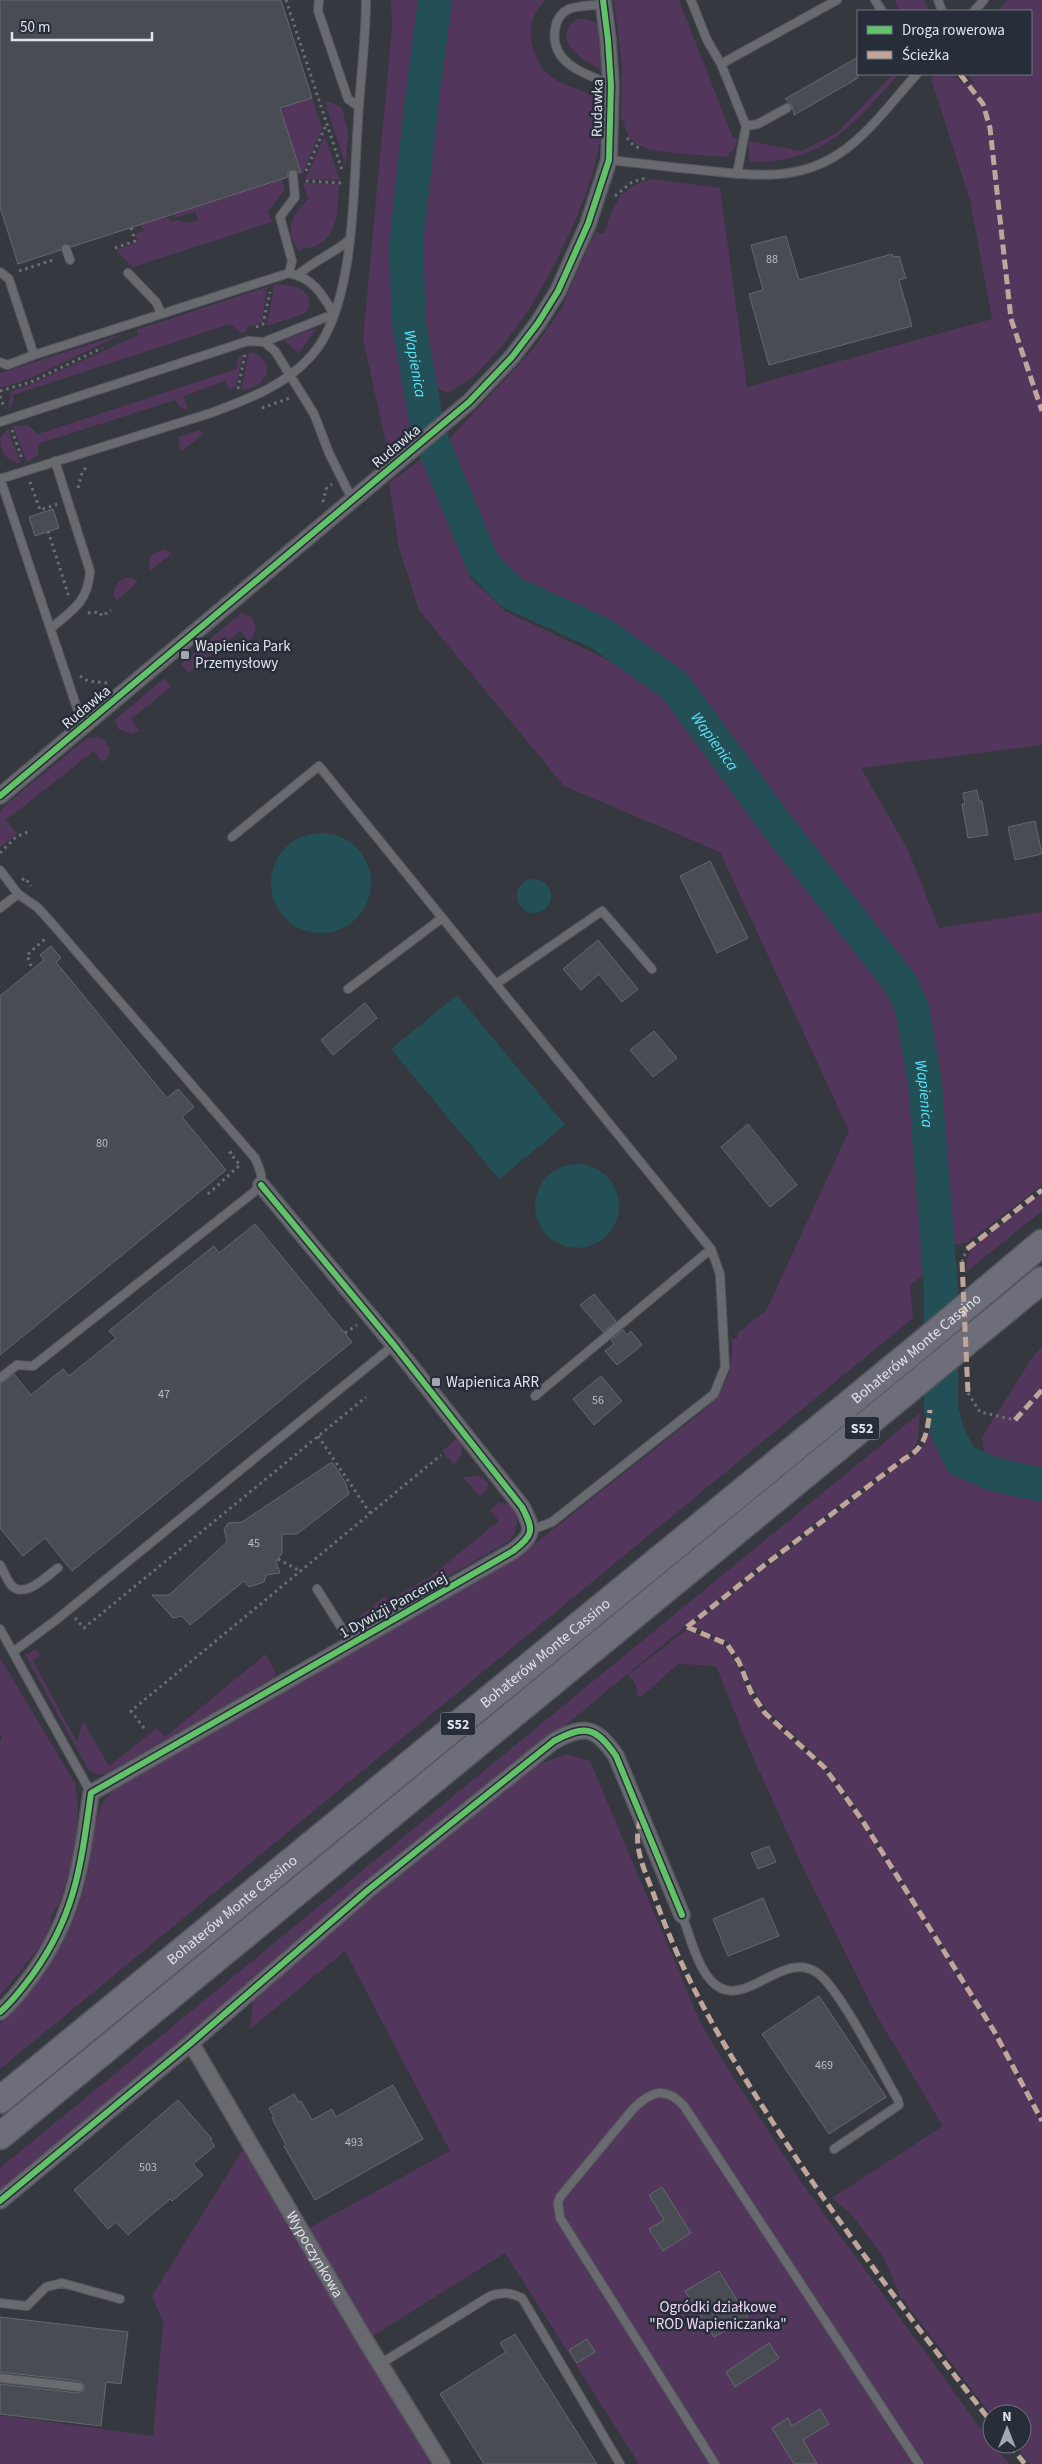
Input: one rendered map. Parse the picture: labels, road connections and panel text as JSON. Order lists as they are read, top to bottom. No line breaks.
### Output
{"streets":{"highway":["Bohaterów Monte Cassino","S52"],"street":["Rudawka","1 Dywizji Pancernej","Wypoczynkowa"]},"water":["Wapienica"],"parks":["Ogródki działkowe \"ROD Wapieniczanka\""],"places":{"transit":["Wapienica Park Przemysłowy","Wapienica ARR"]},"house_numbers":["88","80","47","56","45","469","493","503"],"legend":["Droga rowerowa","Ścieżka"],"scale_bar":"50 m","north":"top"}
